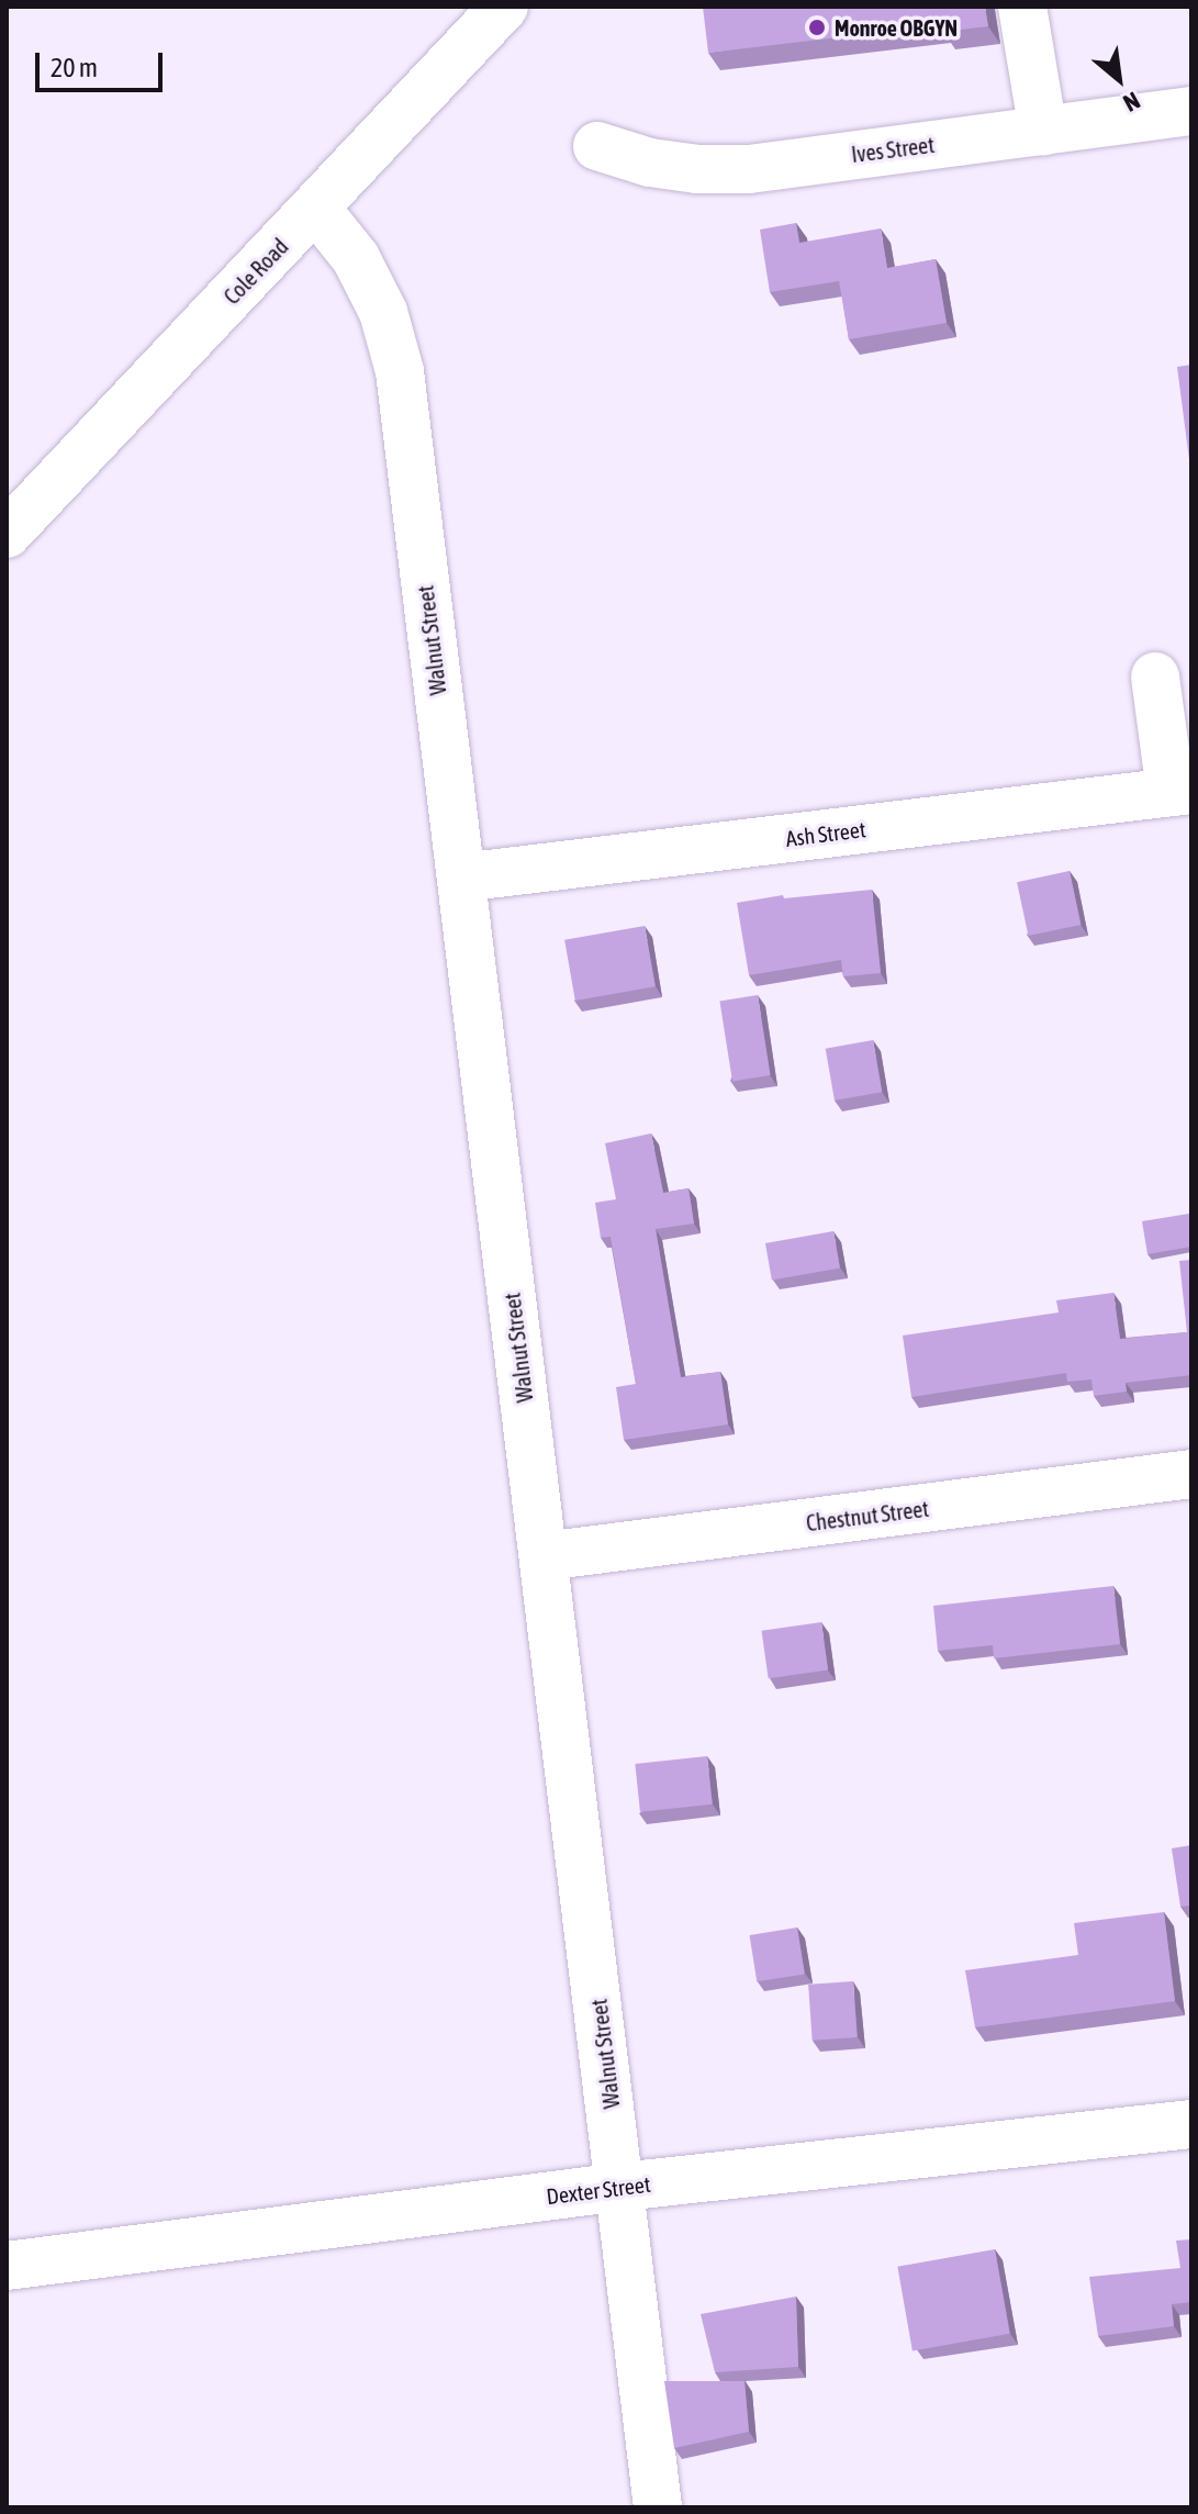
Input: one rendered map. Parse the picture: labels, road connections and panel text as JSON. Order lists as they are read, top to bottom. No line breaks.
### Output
{"streets":{"street":["Ives Street","Cole Road","Walnut Street","Ash Street","Chestnut Street","Dexter Street"]},"crossings":[["Cole Road","Walnut Street"],["Walnut Street","Ash Street"],["Walnut Street","Chestnut Street"],["Walnut Street","Dexter Street"]],"places":["Monroe OBGYN"],"scale_bar":"20 m","north":"bottom right"}
